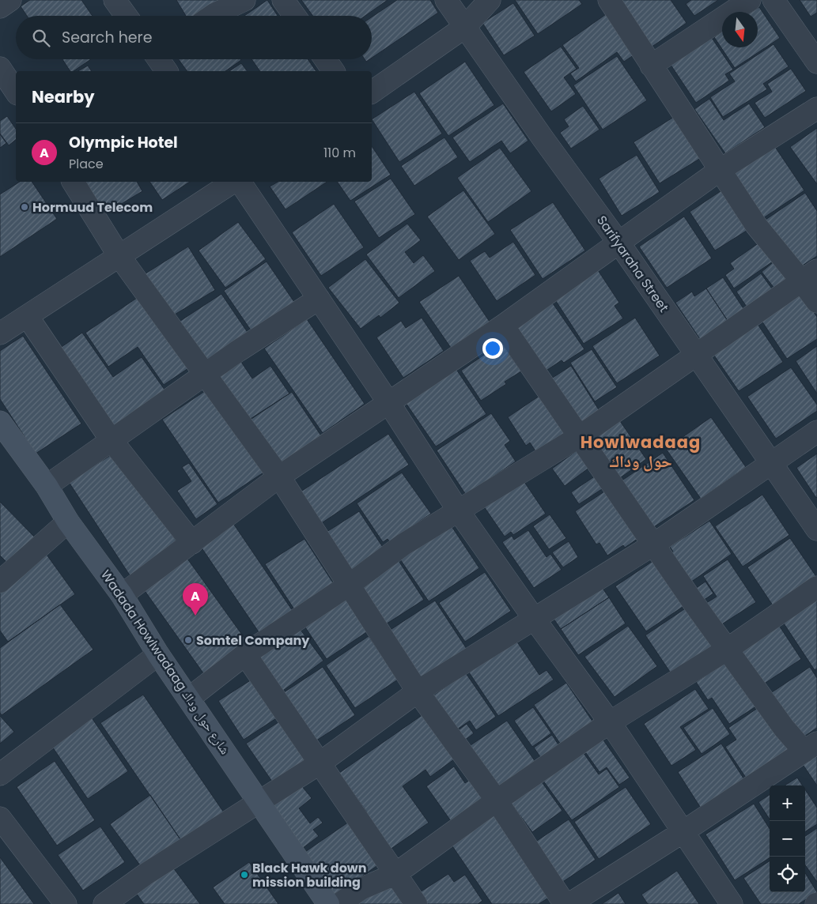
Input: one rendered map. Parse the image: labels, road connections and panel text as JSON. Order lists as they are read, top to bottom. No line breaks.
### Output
{"streets":{"street":["Sarifyaraha Street","Wadada Howlwadaag شارع حول وداك"]},"districts":["Howlwadaag حول وداك"],"places":["Hormuud Telecom","Somtel Company","Black Hawk down mission building"],"north":"bottom","page":{"search":"Search here","heading":"Nearby","list":[{"mark":"A","name":"Olympic Hotel","note":"Place","value":"110 m"}],"pins":"A","map_buttons":["+","−"]}}
